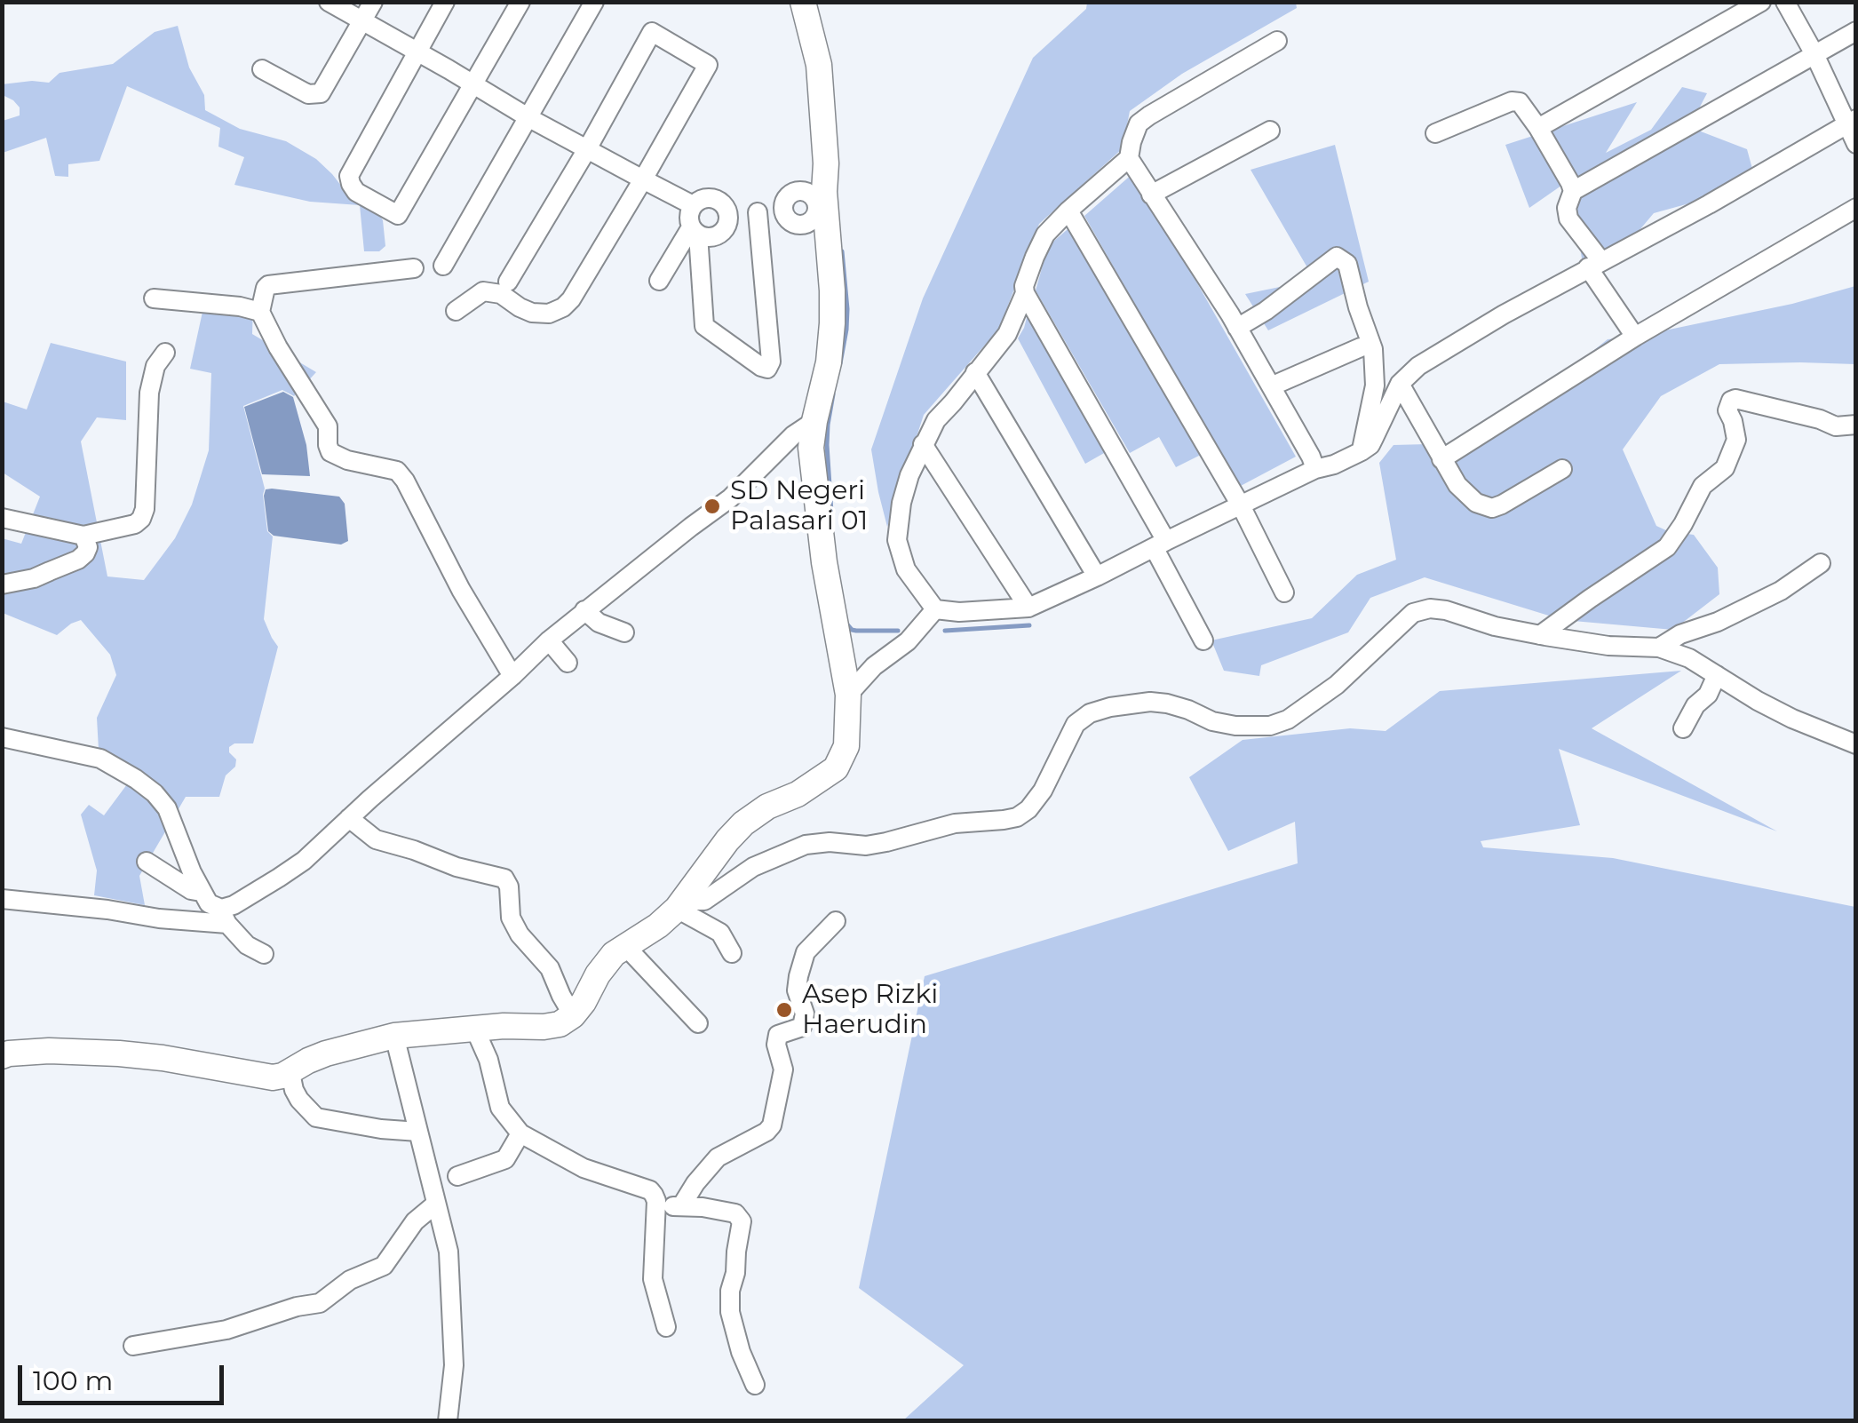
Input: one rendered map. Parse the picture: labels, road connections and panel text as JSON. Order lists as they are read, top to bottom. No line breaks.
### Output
{"places":["SD Negeri Palasari 01","Asep Rizki Haerudin"],"scale_bar":"100 m"}
